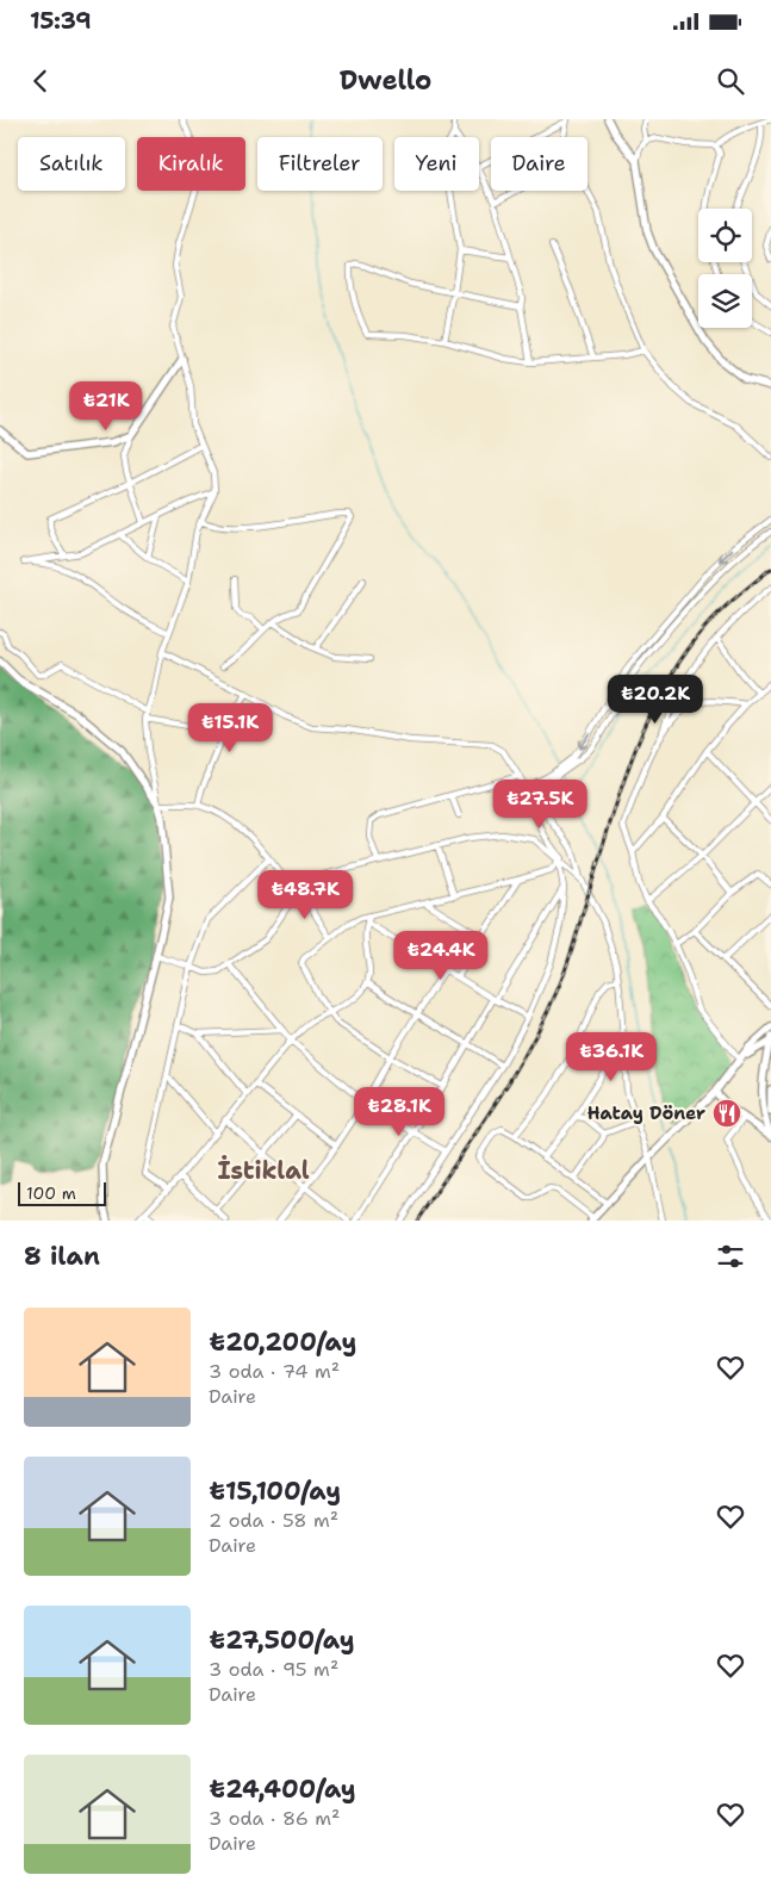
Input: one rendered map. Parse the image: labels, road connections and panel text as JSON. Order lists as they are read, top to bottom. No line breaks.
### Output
{"districts":["İstiklal"],"places":{"restaurant":["Hatay Döner"]},"scale_bar":"100 m","page":{"status":"15:39","header":"Dwello","chip":["Satılık","Kiralık","Filtreler","Yeni","Daire"],"price":["₺21K","₺20.2K","₺15.1K","₺27.5K","₺48.7K","₺24.4K","₺36.1K","₺28.1K"],"scale":"100 m","heading":"8 ilan","list":[{"name":"₺20,200/ay","note":"3 oda · 74 m² · Daire"},{"name":"₺15,100/ay","note":"2 oda · 58 m² · Daire"},{"name":"₺27,500/ay","note":"3 oda · 95 m² · Daire"},{"name":"₺24,400/ay","note":"3 oda · 86 m² · Daire"}]}}
